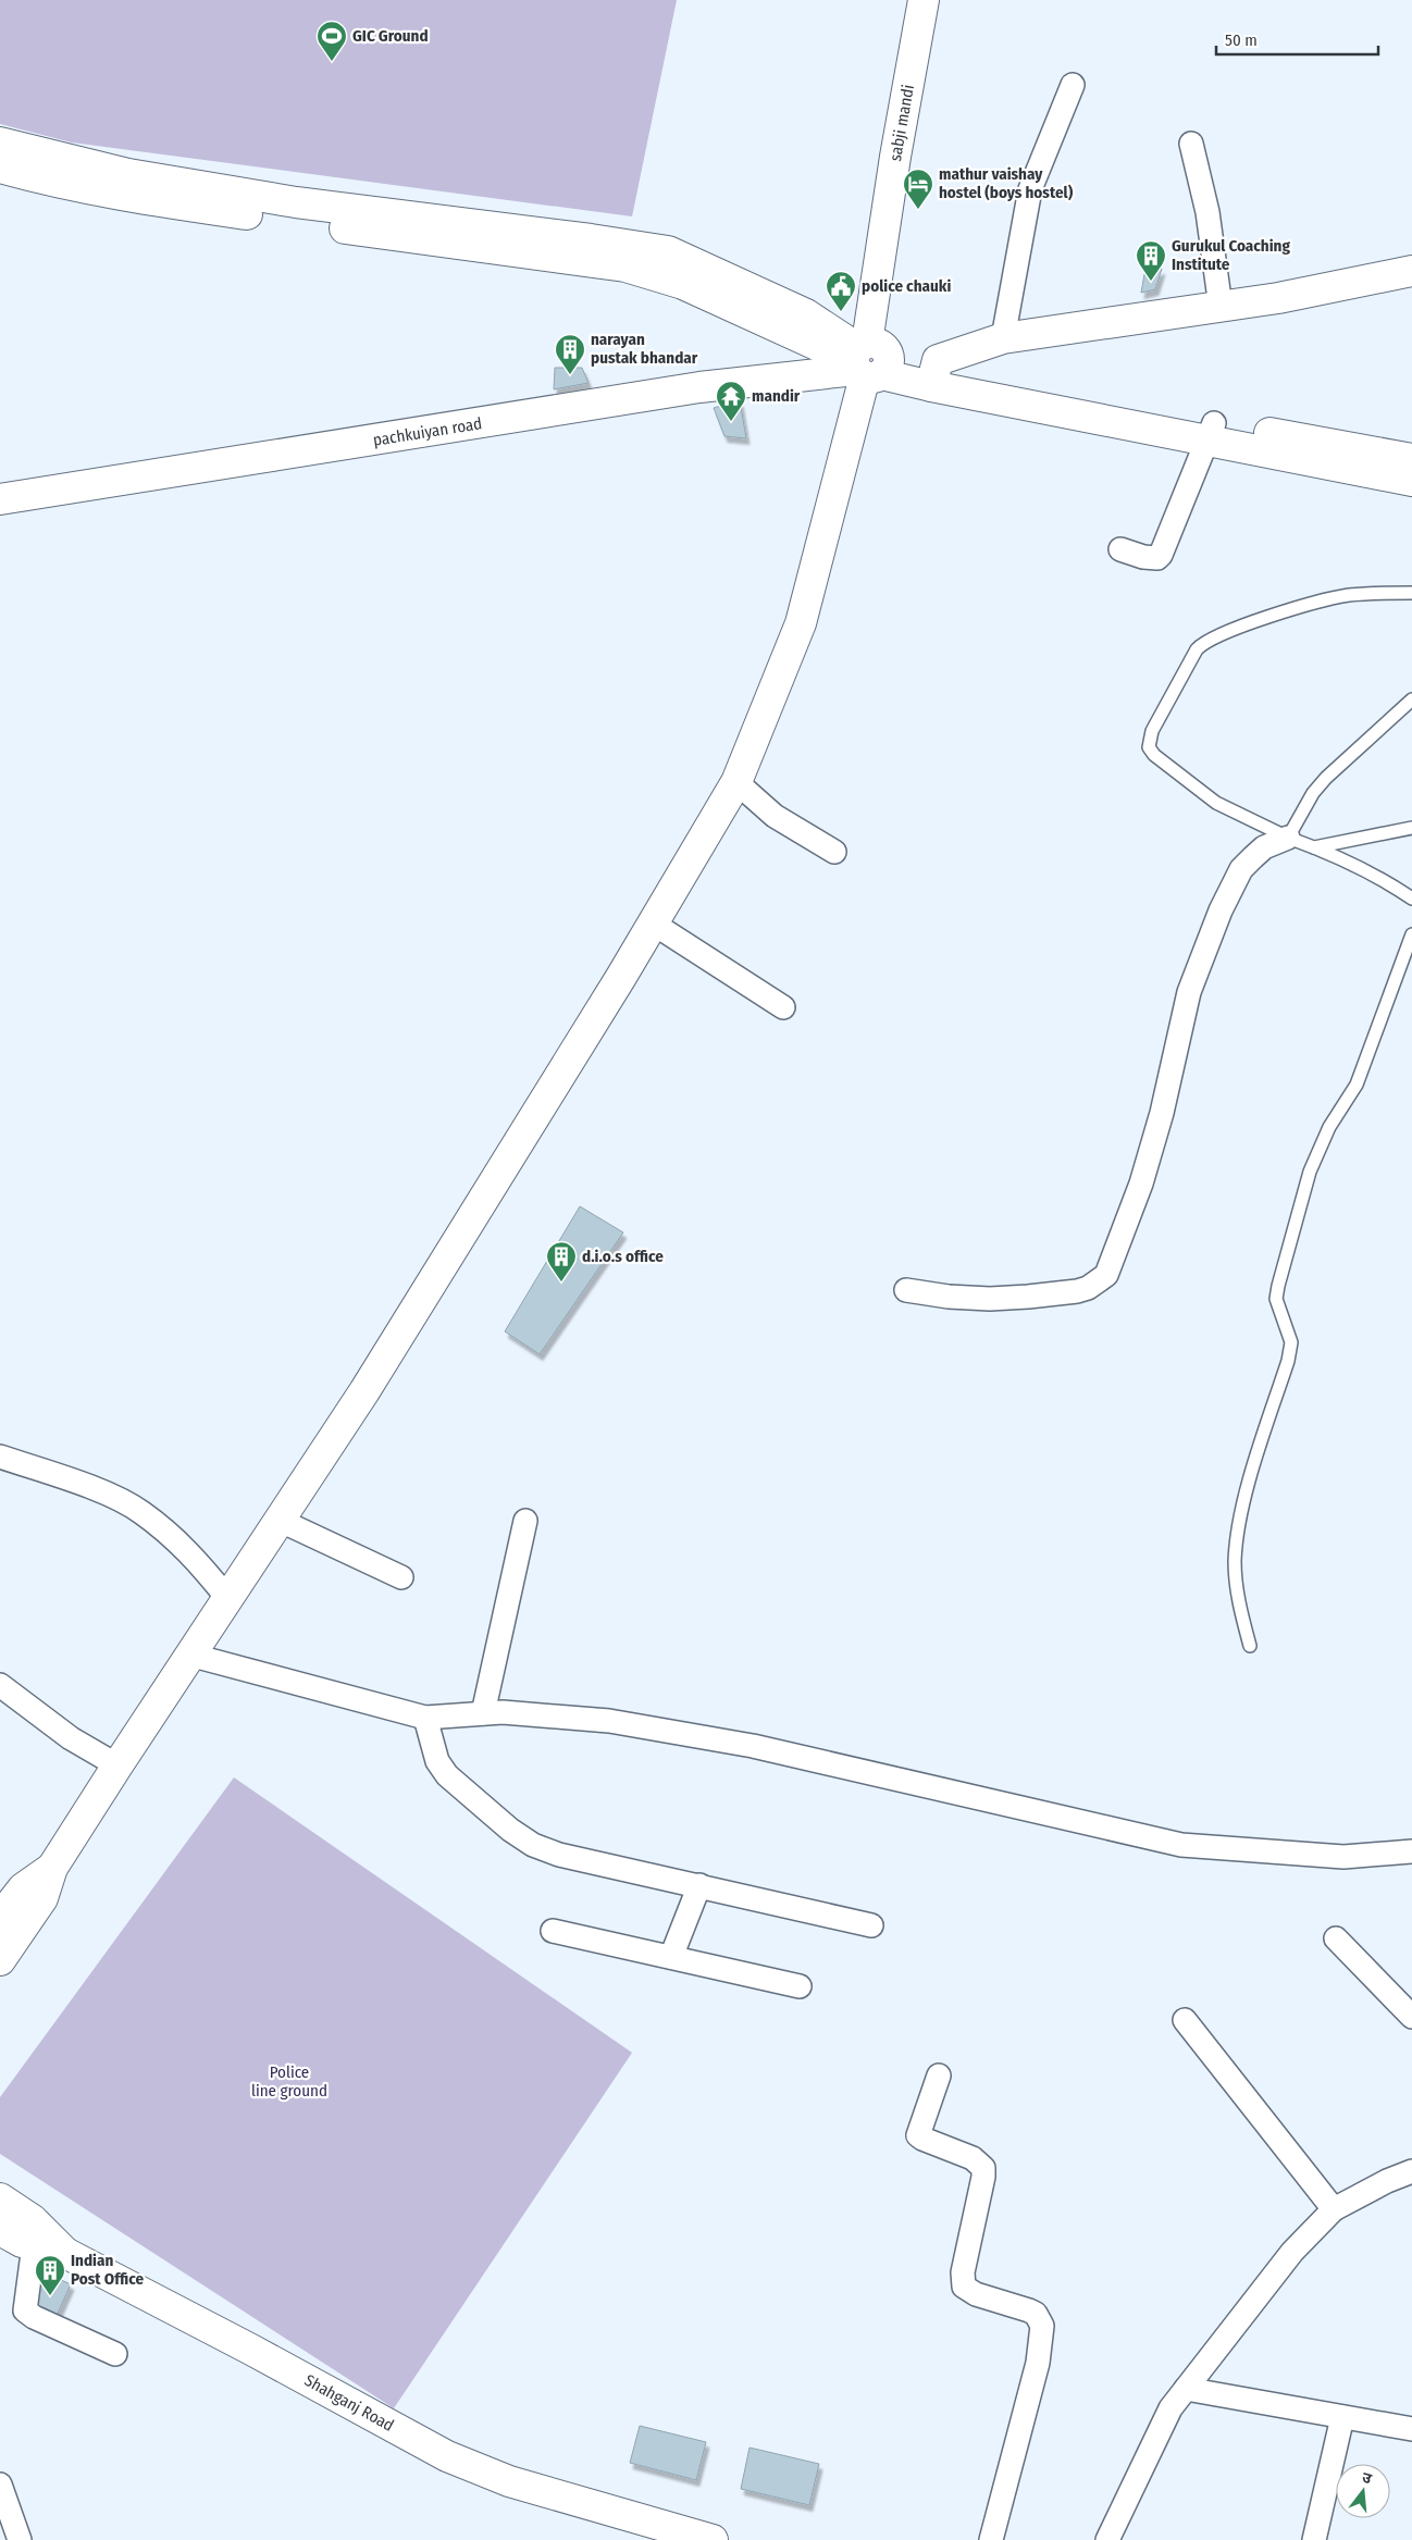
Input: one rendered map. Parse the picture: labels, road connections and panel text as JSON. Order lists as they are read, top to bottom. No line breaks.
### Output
{"streets":{"main road":["sabji mandi","pachkuiyan road","Shahganj Road"]},"crossings":[["sabji mandi","pachkuiyan road"]],"parks":["Police line ground"],"places":{"sports":["GIC Ground"],"hotel":["mathur vaishay hostel (boys hostel)"],"building":["Gurukul Coaching Institute","narayan pustak bhandar","d.i.o.s office","Indian Post Office"],"public building":["police chauki"],"temple":["mandir"]},"scale_bar":"50 m","north":"top"}
